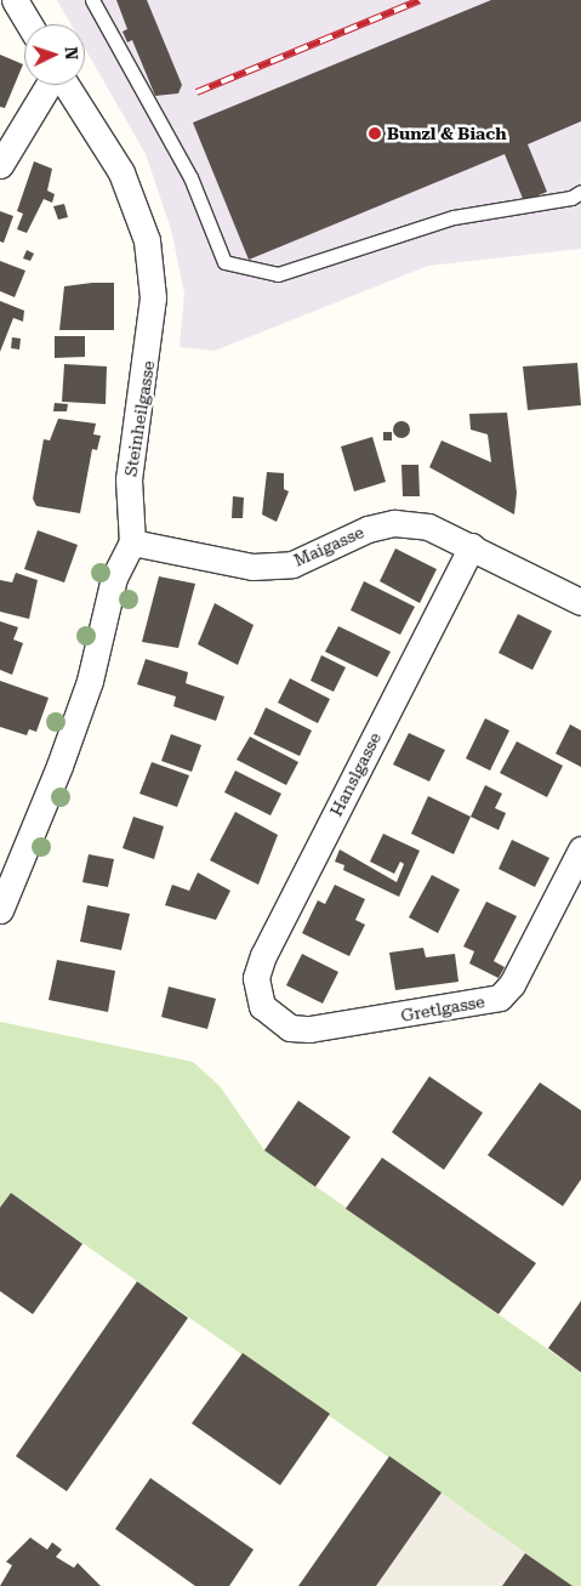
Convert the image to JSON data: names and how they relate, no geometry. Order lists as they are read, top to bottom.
{
  "streets": {
    "street": [
      "Steinheilgasse",
      "Maigasse",
      "Hanslgasse",
      "Gretlgasse"
    ]
  },
  "crossings": [
    ["Steinheilgasse", "Maigasse"],
    ["Maigasse", "Hanslgasse"],
    ["Hanslgasse", "Gretlgasse"]
  ],
  "places": ["Bunzl & Biach"],
  "north": "right"
}
